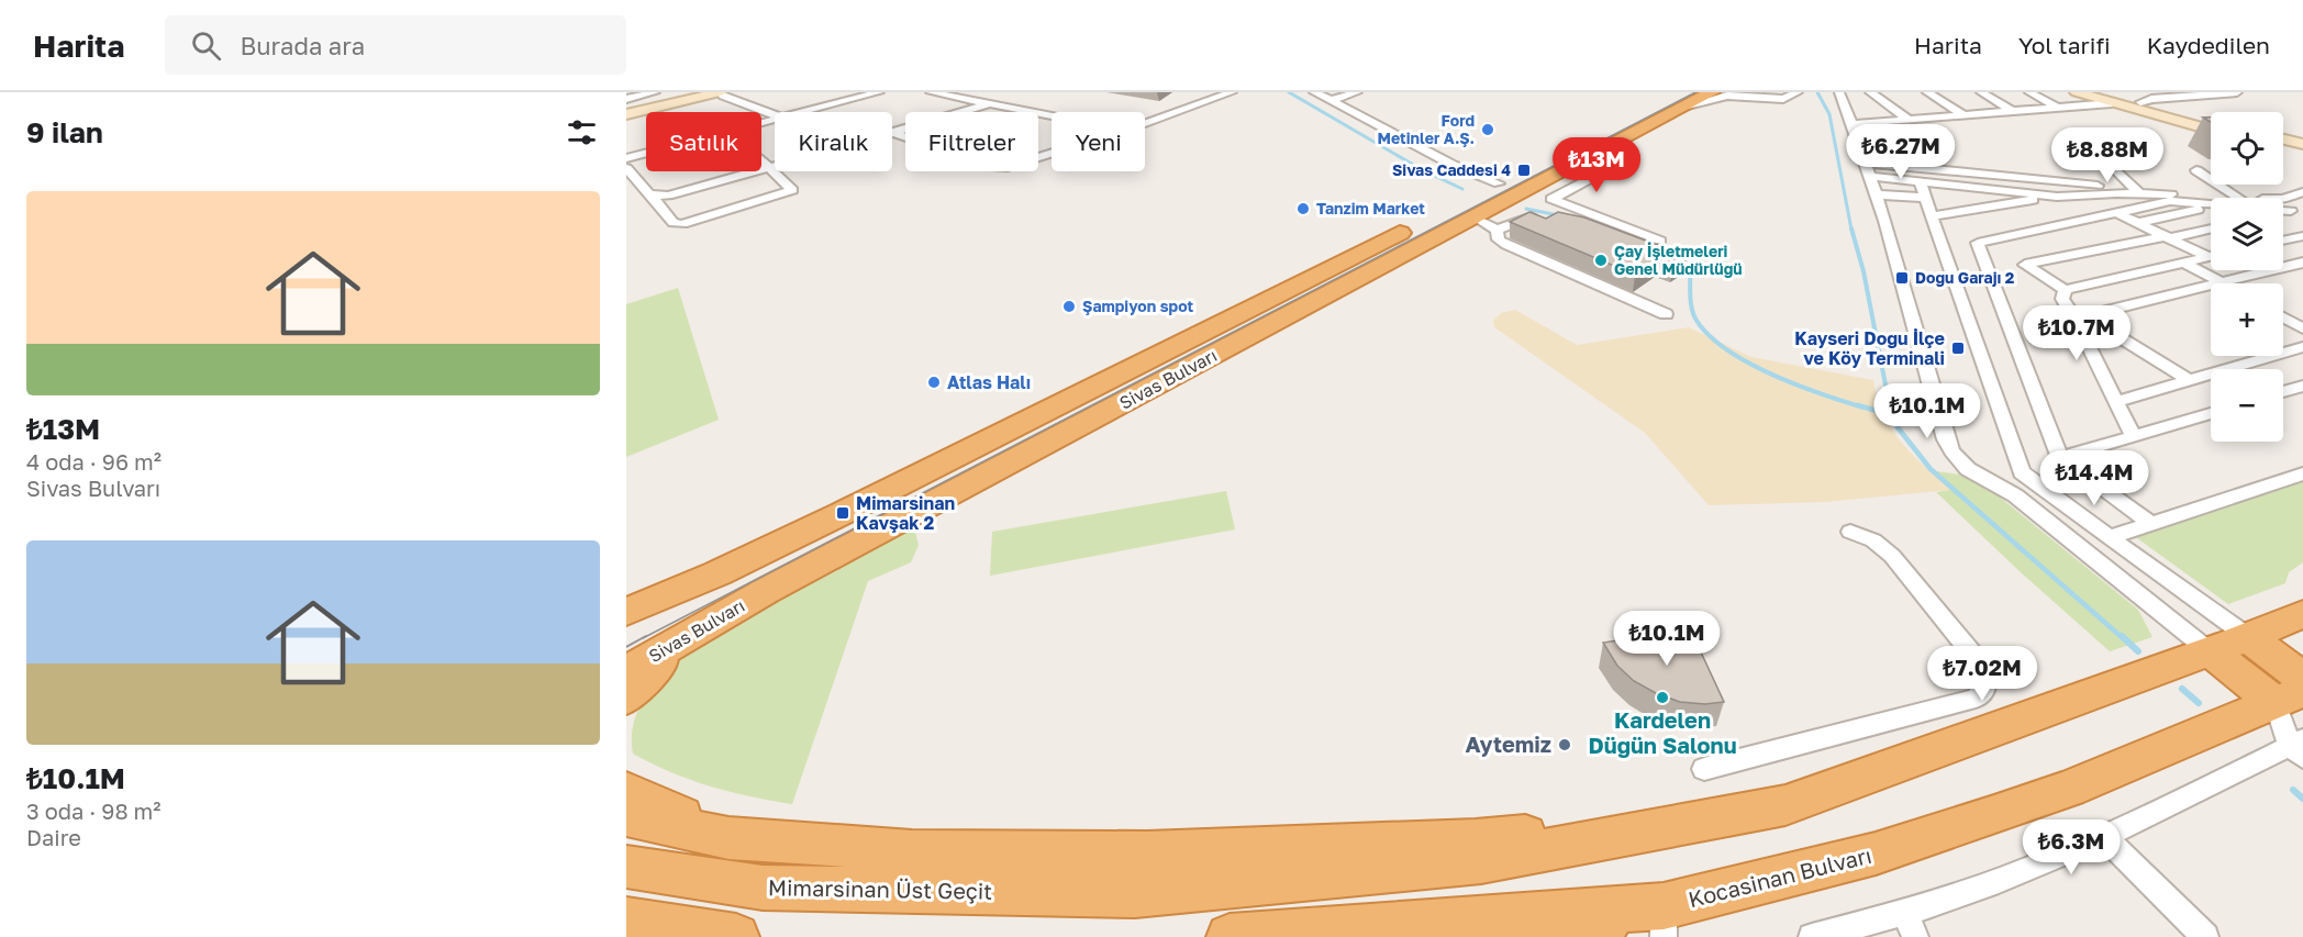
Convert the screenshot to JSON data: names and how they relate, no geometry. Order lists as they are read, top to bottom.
{
  "streets": {
    "highway": ["Sivas Bulvarı", "Kocasinan Bulvarı", "Mimarsinan Üst Geçit"]
  },
  "places": {
    "other": [
      "Ford Metinler A.Ş.",
      "Tanzim Market",
      "Çay İşletmeleri Genel Müdürlüğü",
      "Şampiyon spot",
      "Atlas Halı",
      "Kardelen Düğün Salonu",
      "Aytemiz"
    ],
    "transit": [
      "Sivas Caddesi 4",
      "Doğu Garajı 2",
      "Kayseri Doğu İlçe ve Köy Terminali",
      "Mimarsinan Kavşak 2"
    ]
  },
  "page": {
    "header": "Harita",
    "search": "Burada ara",
    "nav": ["Harita", "Yol tarifi", "Kaydedilen"],
    "heading": "9 ilan",
    "map_buttons": ["+", "−"],
    "chip": [
      "Satılık",
      "Kiralık",
      "Filtreler",
      "Yeni"
    ],
    "price": [
      "₺6.27M",
      "₺8.88M",
      "₺13M",
      "₺10.7M",
      "₺10.1M",
      "₺14.4M",
      "₺10.1M",
      "₺7.02M",
      "₺6.3M"
    ],
    "list": [
      {
        "name": "₺13M",
        "note": "4 oda · 96 m² · Sivas Bulvarı"
      },
      {
        "name": "₺10.1M",
        "note": "3 oda · 98 m² · Daire"
      }
    ]
  }
}
